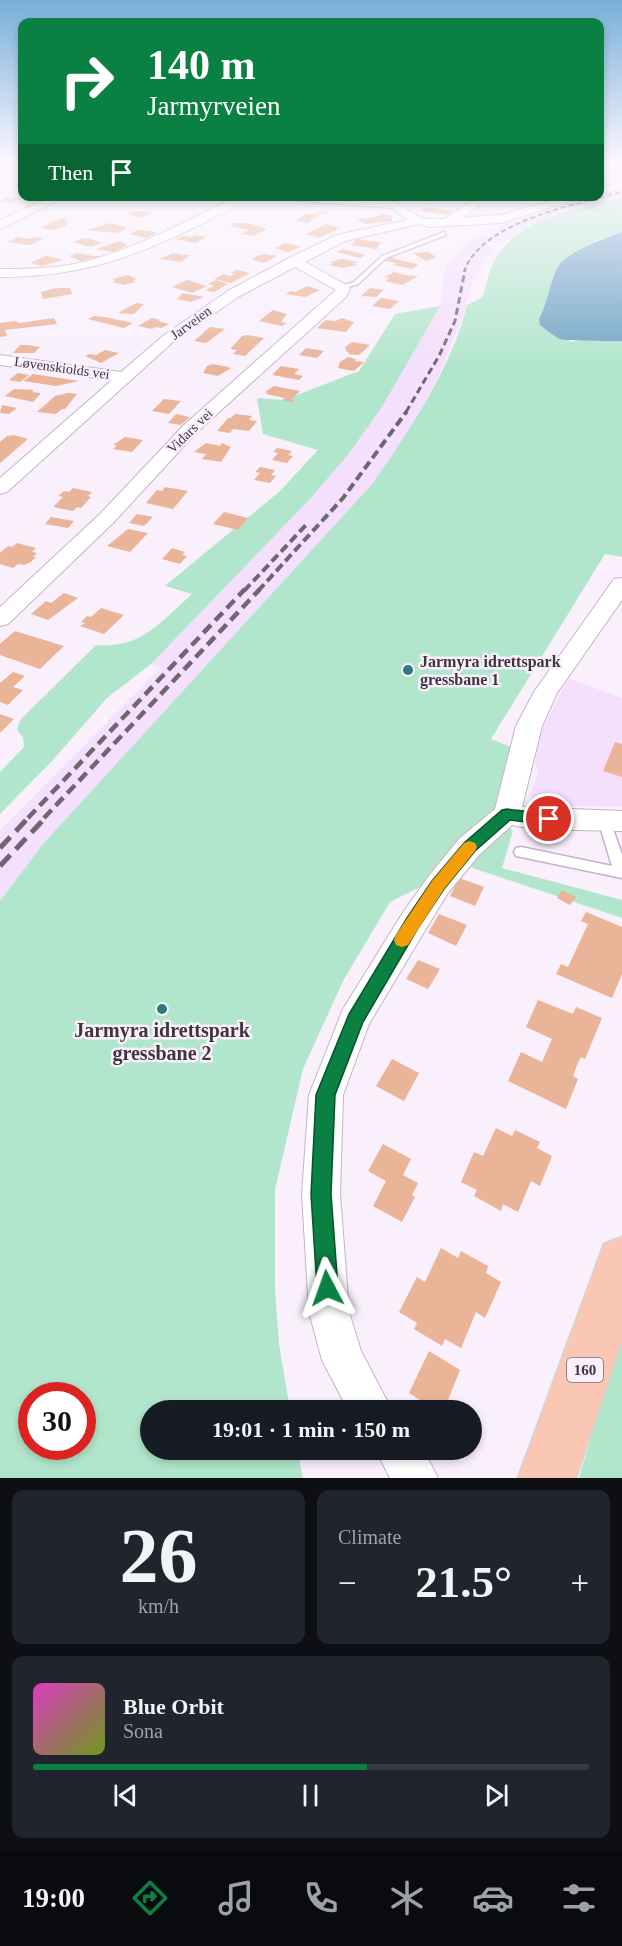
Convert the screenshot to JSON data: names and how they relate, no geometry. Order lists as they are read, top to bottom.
{
  "streets": {
    "main road": ["160"],
    "street": ["Jarveien", "Løvenskiolds vei", "Vidars vei"]
  },
  "crossings": [
    ["Jarveien", "Løvenskiolds vei"]
  ],
  "places": ["Jarmyra idrettspark gressbane 1", "Jarmyra idrettspark gressbane 2"],
  "page": {
    "turn": ["140 m", "Jarmyrveien"],
    "then": "Then",
    "limit": "30",
    "trip": "19:01 · 1 min · 150 m",
    "tile": [
      ["26", "km/h"],
      "Climate"
    ],
    "heat": ["−", "21.5°", "+"],
    "song": ["Blue Orbit", "Sona"],
    "tabs": "19:00"
  }
}
